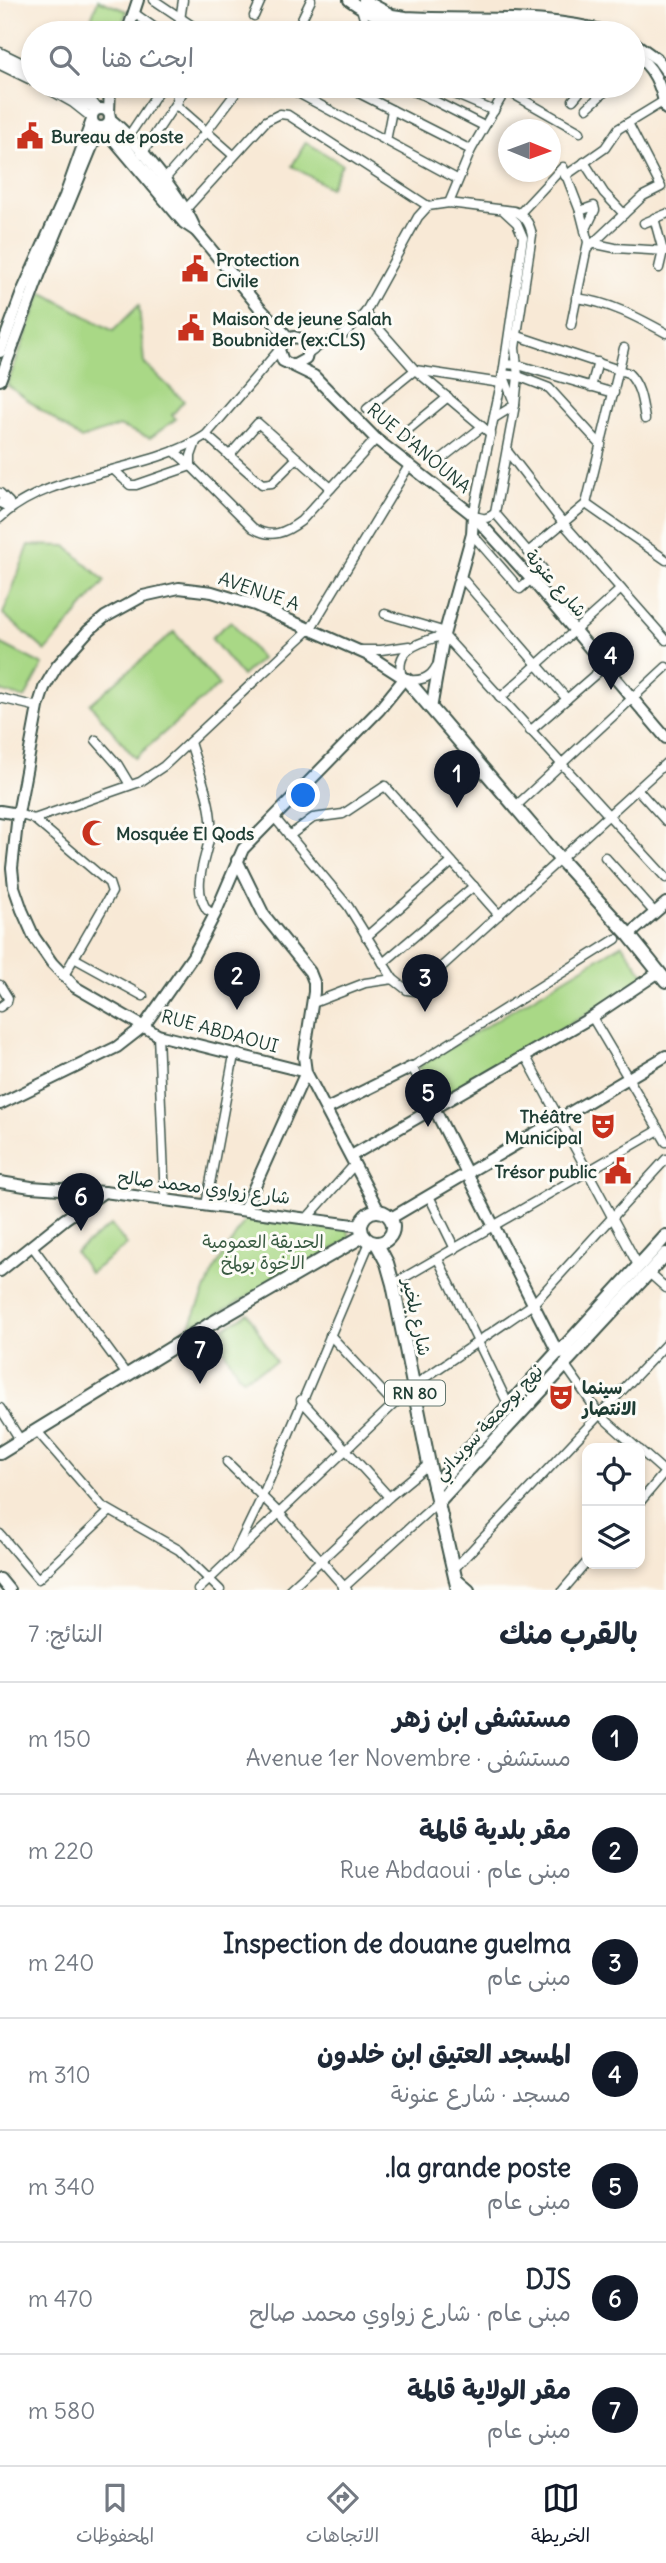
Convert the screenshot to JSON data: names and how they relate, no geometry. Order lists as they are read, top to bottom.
{
  "streets": {
    "main road": [
      "RUE D'ANOUNA",
      "شارع عنونة",
      "AVENUE A",
      "RUE ABDAOUI",
      "شارع زواوي محمد صالح",
      "شارع بلخير",
      "RN 80",
      "نهج بوجمعة سويداني"
    ]
  },
  "crossings": [
    ["RUE D'ANOUNA", "شارع عنونة"],
    ["AVENUE A", "RUE ABDAOUI"],
    ["شارع زواوي محمد صالح", "شارع بلخير"],
    ["شارع بلخير", "نهج بوجمعة سويداني"]
  ],
  "parks": ["الحديقة العمومية الاخوة بولمخ"],
  "places": {
    "public building": [
      "Bureau de poste",
      "Protection Civile",
      "Maison de jeune Salah Boubnider (ex:CLS)",
      "Trésor public"
    ],
    "mosque": ["Mosquée El Qods"],
    "theatre": ["Théâtre Municipal", "سينما الانتصار"]
  },
  "north": "right",
  "page": {
    "search": "ابحث هنا",
    "pins": [
      "4",
      "1",
      "2",
      "3",
      "5",
      "6",
      "7"
    ],
    "heading": ["بالقرب منك", "النتائج: 7"],
    "list": [
      {
        "mark": "1",
        "name": "مستشفى ابن زهر",
        "note": "مستشفى · Avenue 1er Novembre",
        "value": "150 m"
      },
      {
        "mark": "2",
        "name": "مقر بلدية قالمة",
        "note": "مبنى عام · Rue Abdaoui",
        "value": "220 m"
      },
      {
        "mark": "3",
        "name": "Inspection de douane guelma",
        "note": "مبنى عام",
        "value": "240 m"
      },
      {
        "mark": "4",
        "name": "المسجد العتيق ابن خلدون",
        "note": "مسجد · شارع عنونة",
        "value": "310 m"
      },
      {
        "mark": "5",
        "name": "la grande poste.",
        "note": "مبنى عام",
        "value": "340 m"
      },
      {
        "mark": "6",
        "name": "DJS",
        "note": "مبنى عام · شارع زواوي محمد صالح",
        "value": "470 m"
      },
      {
        "mark": "7",
        "name": "مقر الولاية قالمة",
        "note": "مبنى عام",
        "value": "580 m"
      }
    ],
    "nav": ["الخريطة", "الاتجاهات", "المحفوظات"]
  }
}
